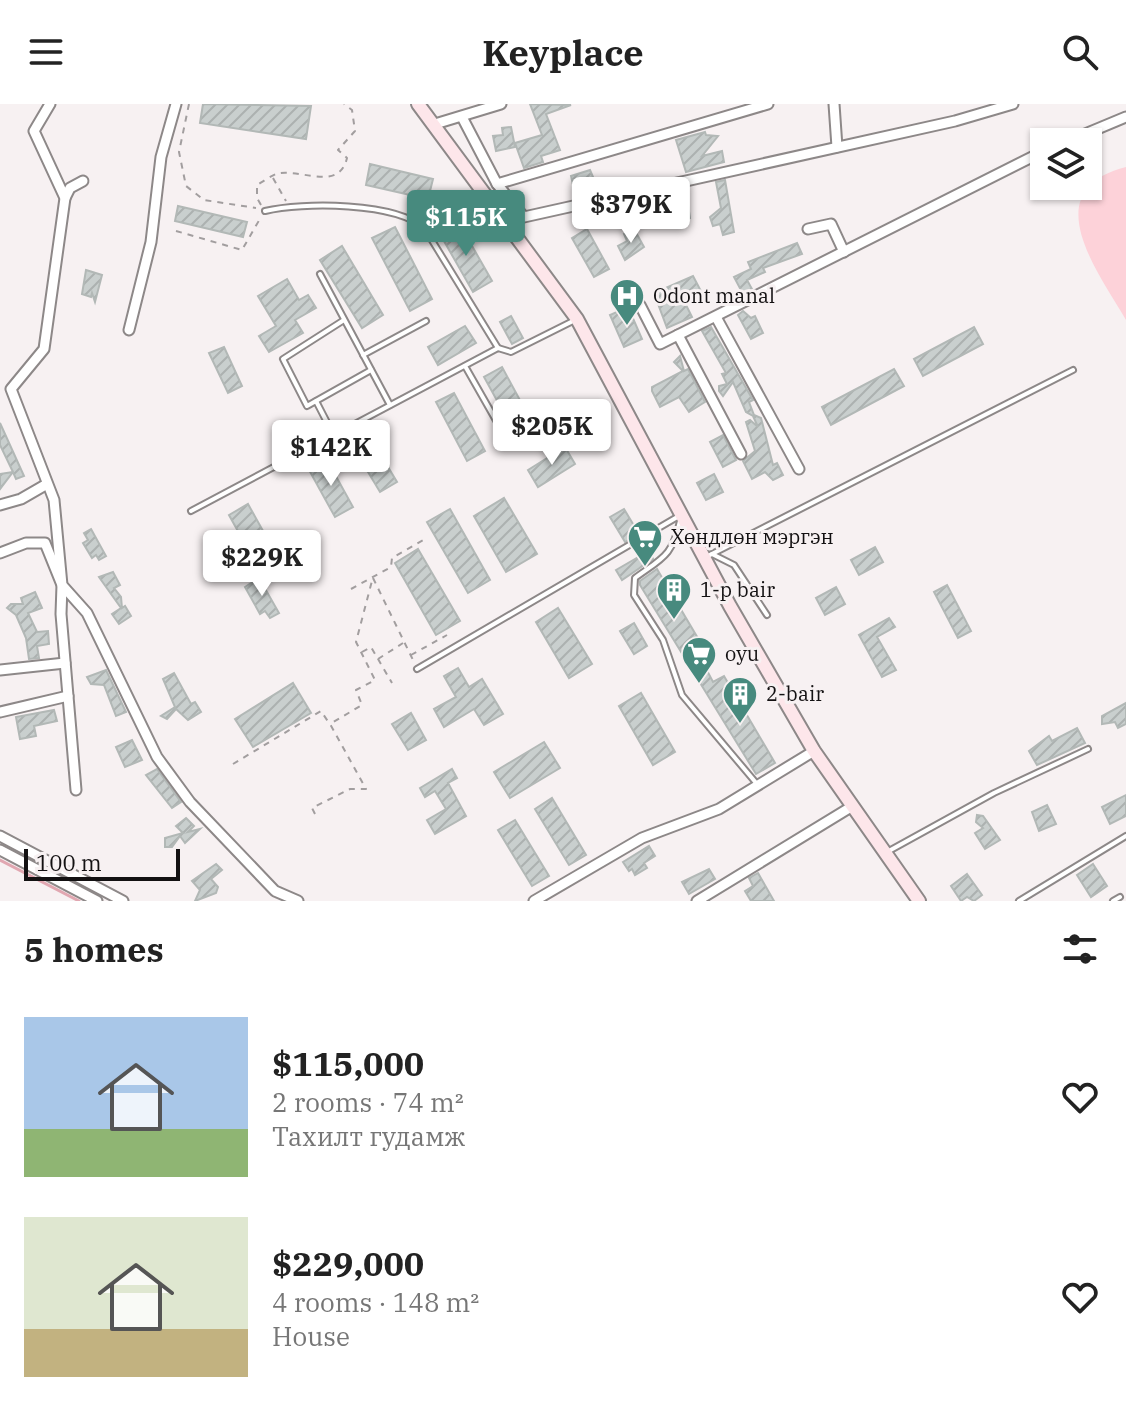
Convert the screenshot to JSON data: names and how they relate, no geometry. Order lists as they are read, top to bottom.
{
  "places": {
    "hospital": ["Odont manal"],
    "supermarket": ["Хөндлөн мэргэн", "oyu"],
    "building": ["1-p bair", "2-bair"]
  },
  "scale_bar": "100 m",
  "page": {
    "header": "Keyplace",
    "price": [
      "$379K",
      "$115K",
      "$205K",
      "$142K",
      "$229K"
    ],
    "scale": "100 m",
    "heading": "5 homes",
    "list": [
      {
        "name": "$115,000",
        "note": "2 rooms · 74 m² · Тахилт гудамж"
      },
      {
        "name": "$229,000",
        "note": "4 rooms · 148 m² · House"
      }
    ]
  }
}
